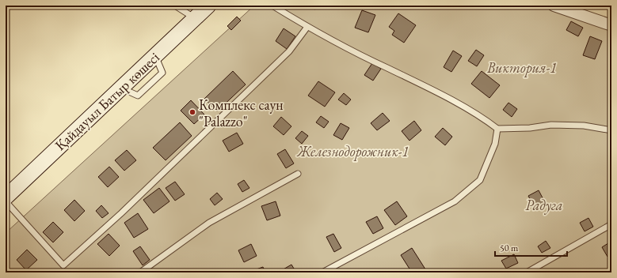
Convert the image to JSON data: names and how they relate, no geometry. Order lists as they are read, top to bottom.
{
  "streets": {
    "street": ["Қайдауыл Батыр көшесі"]
  },
  "parks": ["Виктория-1", "Железнодорожник-1", "Радуга"],
  "places": ["Комплекс саун \"Palazzo\""],
  "scale_bar": "50 m"
}
